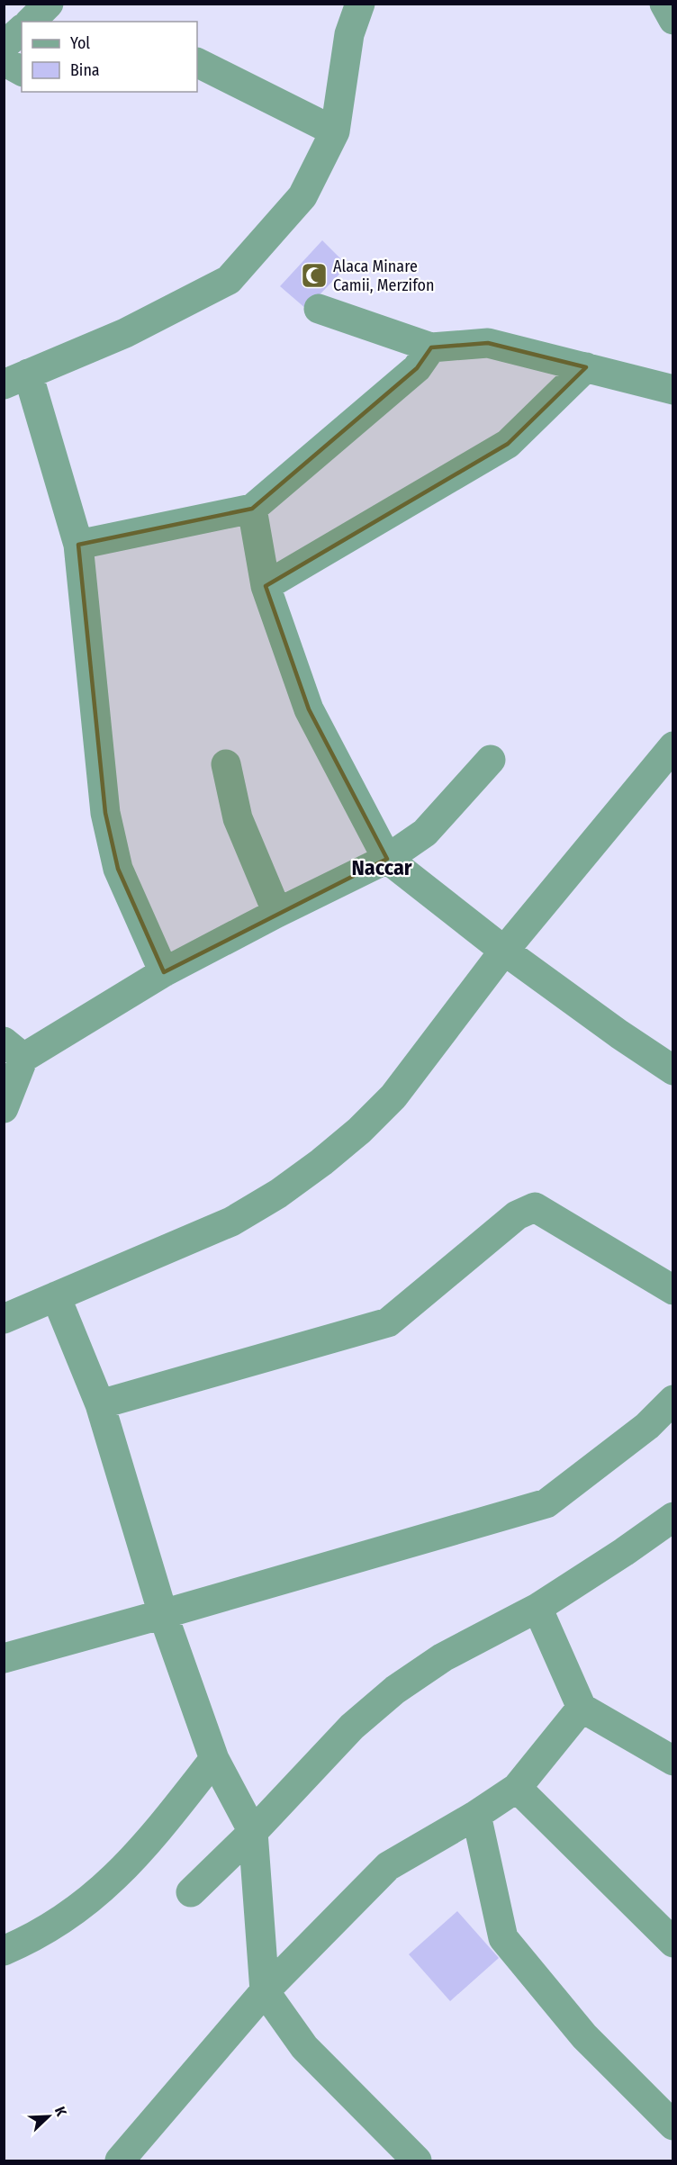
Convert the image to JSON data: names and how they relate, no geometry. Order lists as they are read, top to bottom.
{
  "districts": ["Naccar"],
  "places": {
    "mosque": ["Alaca Minare Camii, Merzifon"]
  },
  "legend": ["Yol", "Bina"],
  "north": "top right"
}
